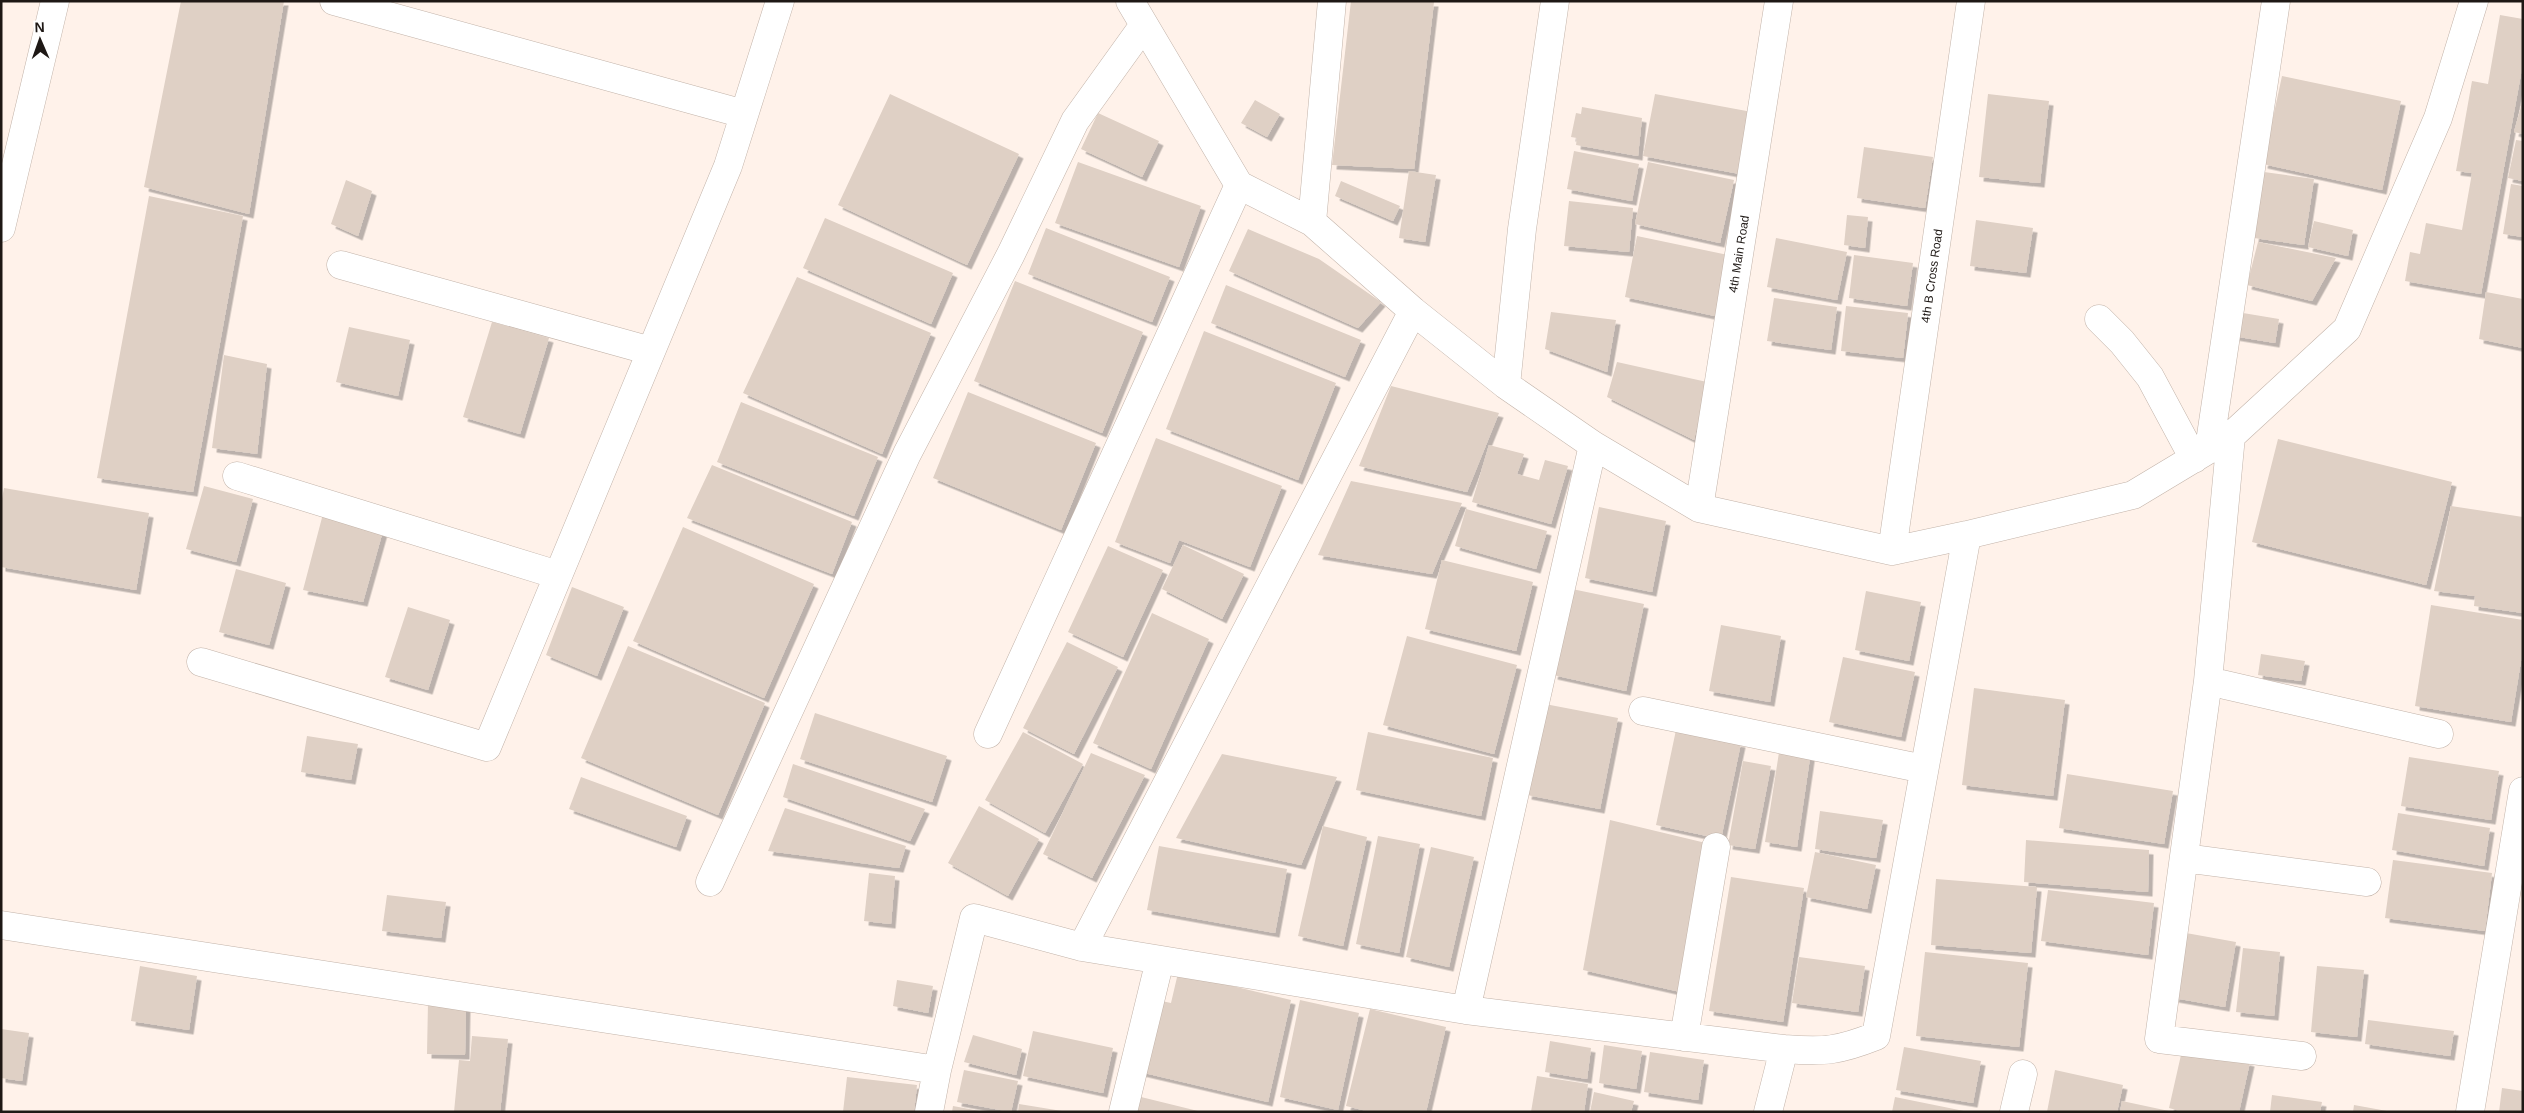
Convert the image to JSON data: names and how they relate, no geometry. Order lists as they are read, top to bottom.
{
  "streets": {
    "street": ["4th Main Road", "4th B Cross Road"]
  },
  "north": "top"
}
